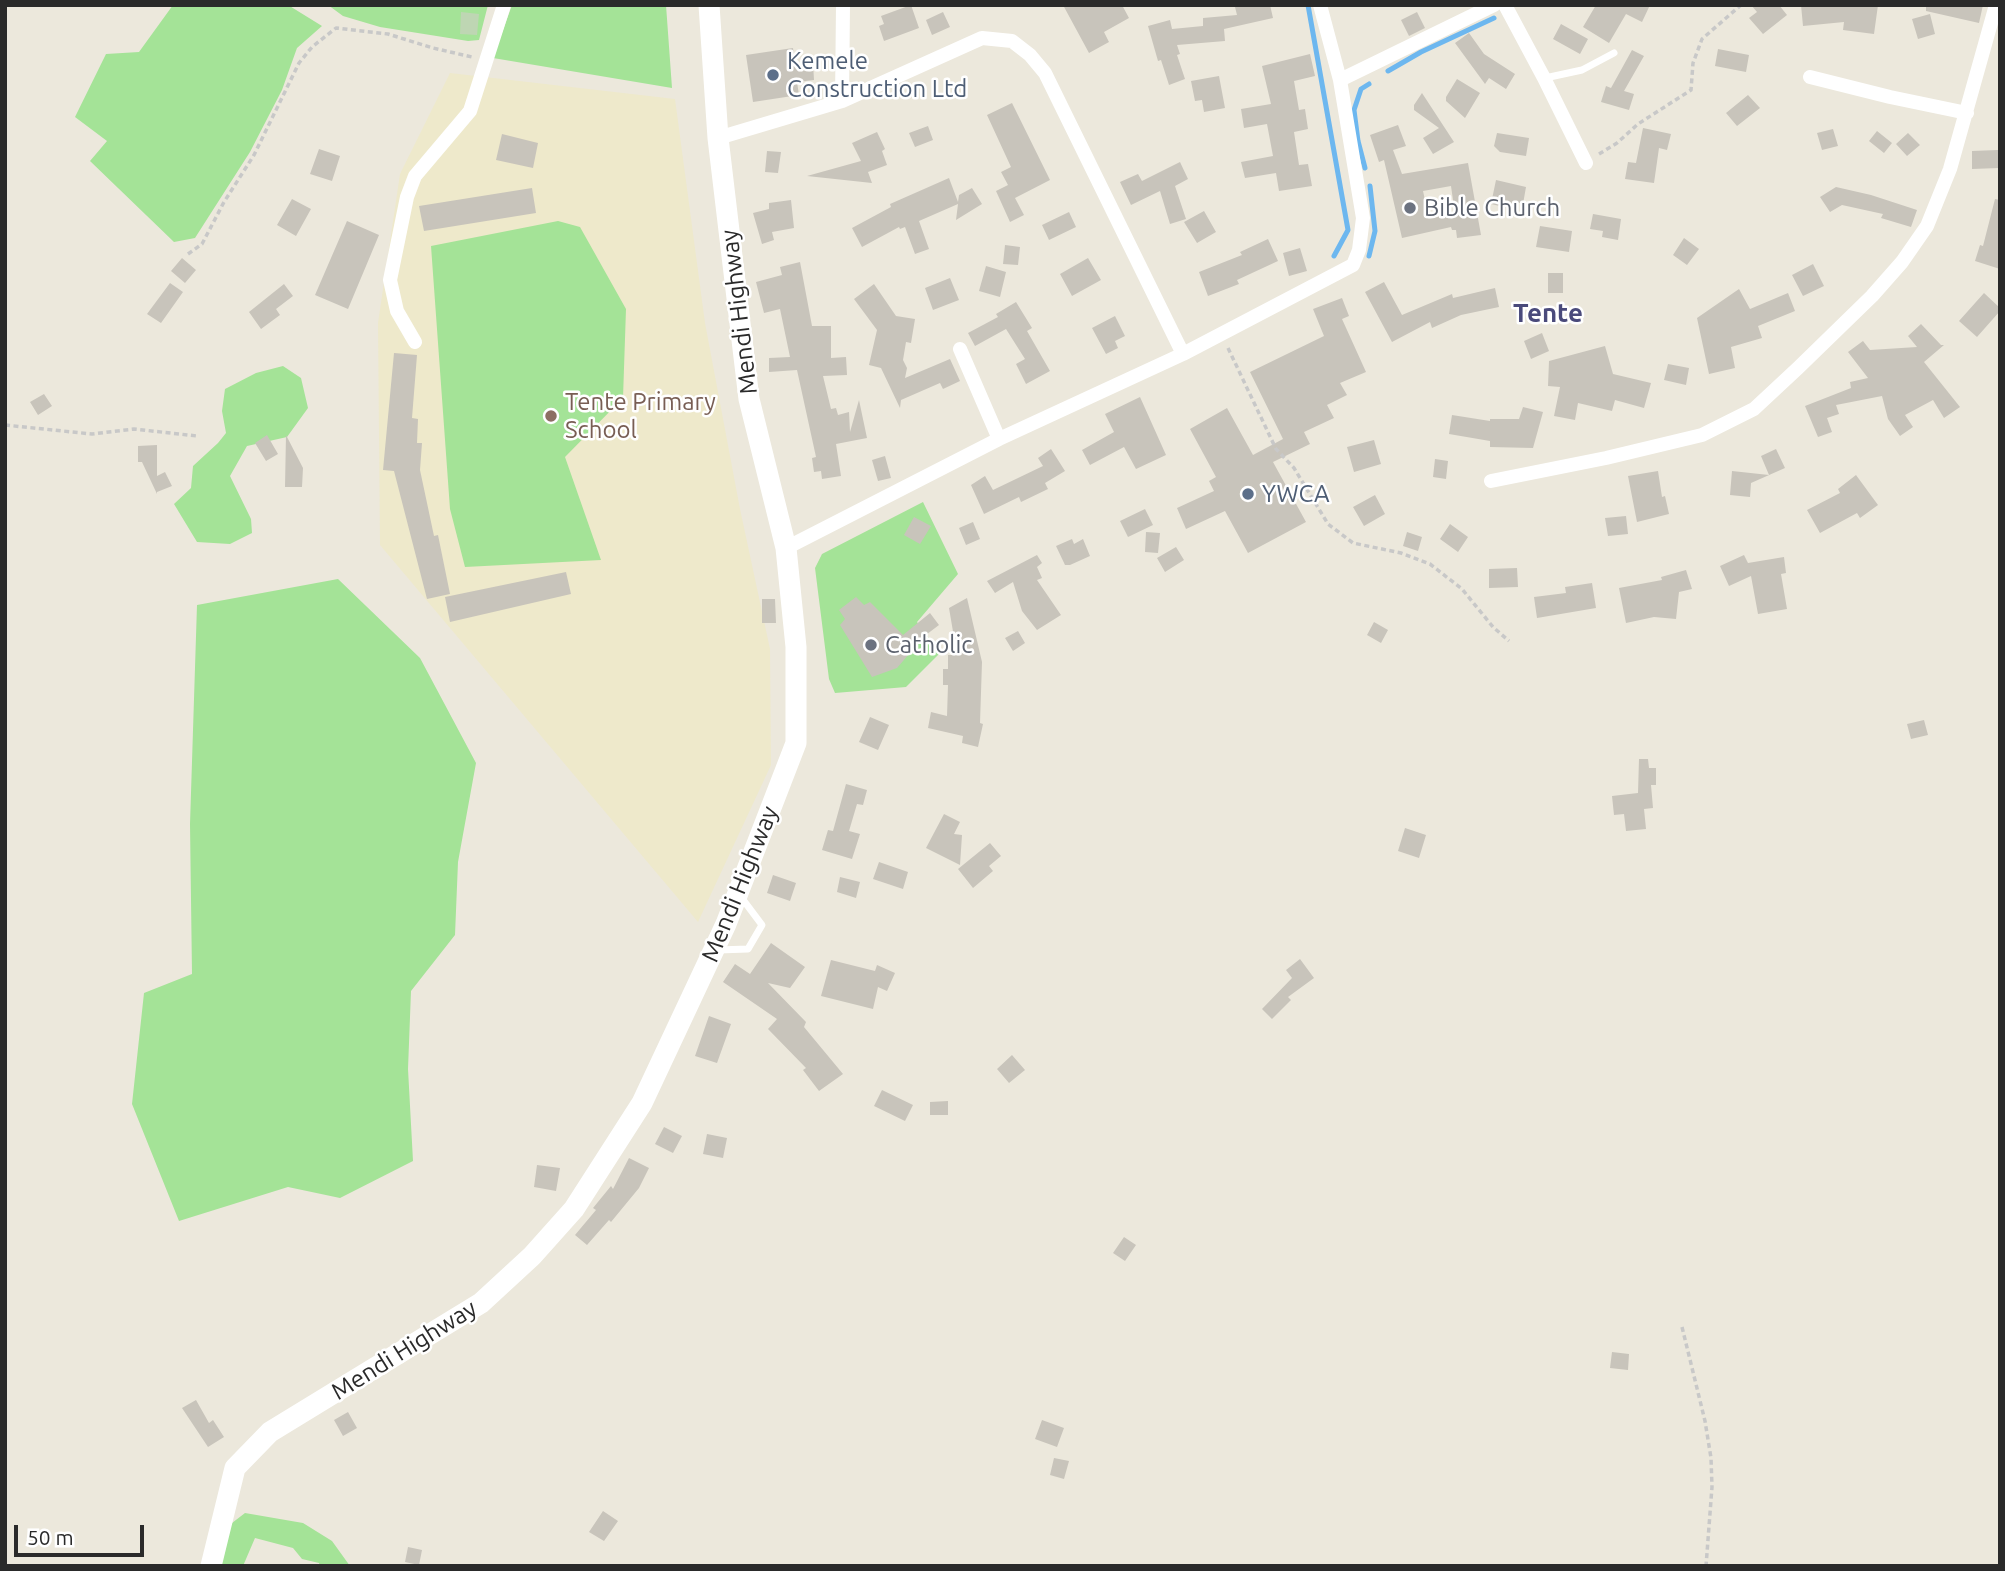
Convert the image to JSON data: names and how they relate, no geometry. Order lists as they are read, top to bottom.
{
  "streets": {
    "main road": ["Mendi Highway"]
  },
  "districts": ["Tente"],
  "places": [
    "Kemele Construction Ltd",
    "Bible Church",
    "Tente Primary School",
    "YWCA",
    "Catholic"
  ],
  "scale_bar": "50 m"
}
